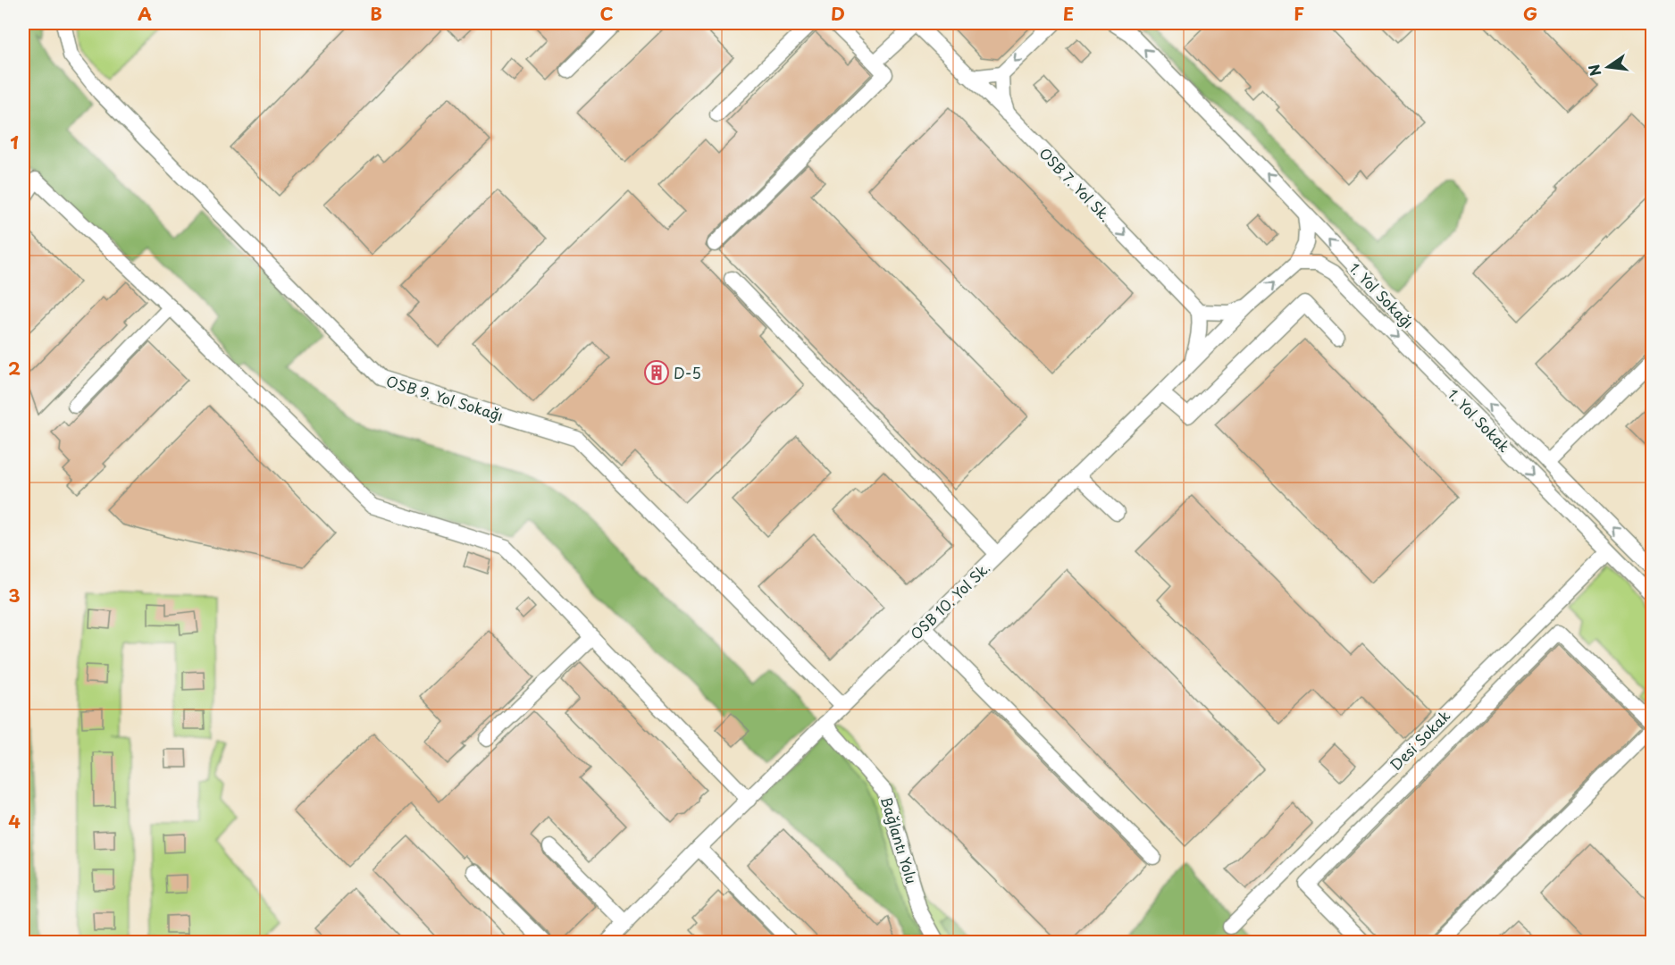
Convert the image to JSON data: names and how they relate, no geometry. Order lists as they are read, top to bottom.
{
  "streets": {
    "street": [
      "OSB 7. Yol Sk.",
      "1. Yol Sokağı",
      "OSB 9. Yol Sokağı",
      "1. Yol Sokak",
      "OSB 10. Yol Sk.",
      "Desi Sokak",
      "Bağlantı Yolu"
    ]
  },
  "crossings": [
    ["OSB 9. Yol Sokağı", "OSB 10. Yol Sk."],
    ["1. Yol Sokak", "OSB 10. Yol Sk."],
    ["1. Yol Sokak", "Desi Sokak"],
    ["OSB 10. Yol Sk.", "Bağlantı Yolu"]
  ],
  "one_way": ["OSB 7. Yol Sk.", "1. Yol Sokağı", "1. Yol Sokak"],
  "places": {
    "building": ["D-5"]
  },
  "north": "left",
  "grid": {
    "columns": [
      "A",
      "B",
      "C",
      "D",
      "E",
      "F",
      "G"
    ],
    "rows": [
      "1",
      "2",
      "3",
      "4"
    ]
  }
}
